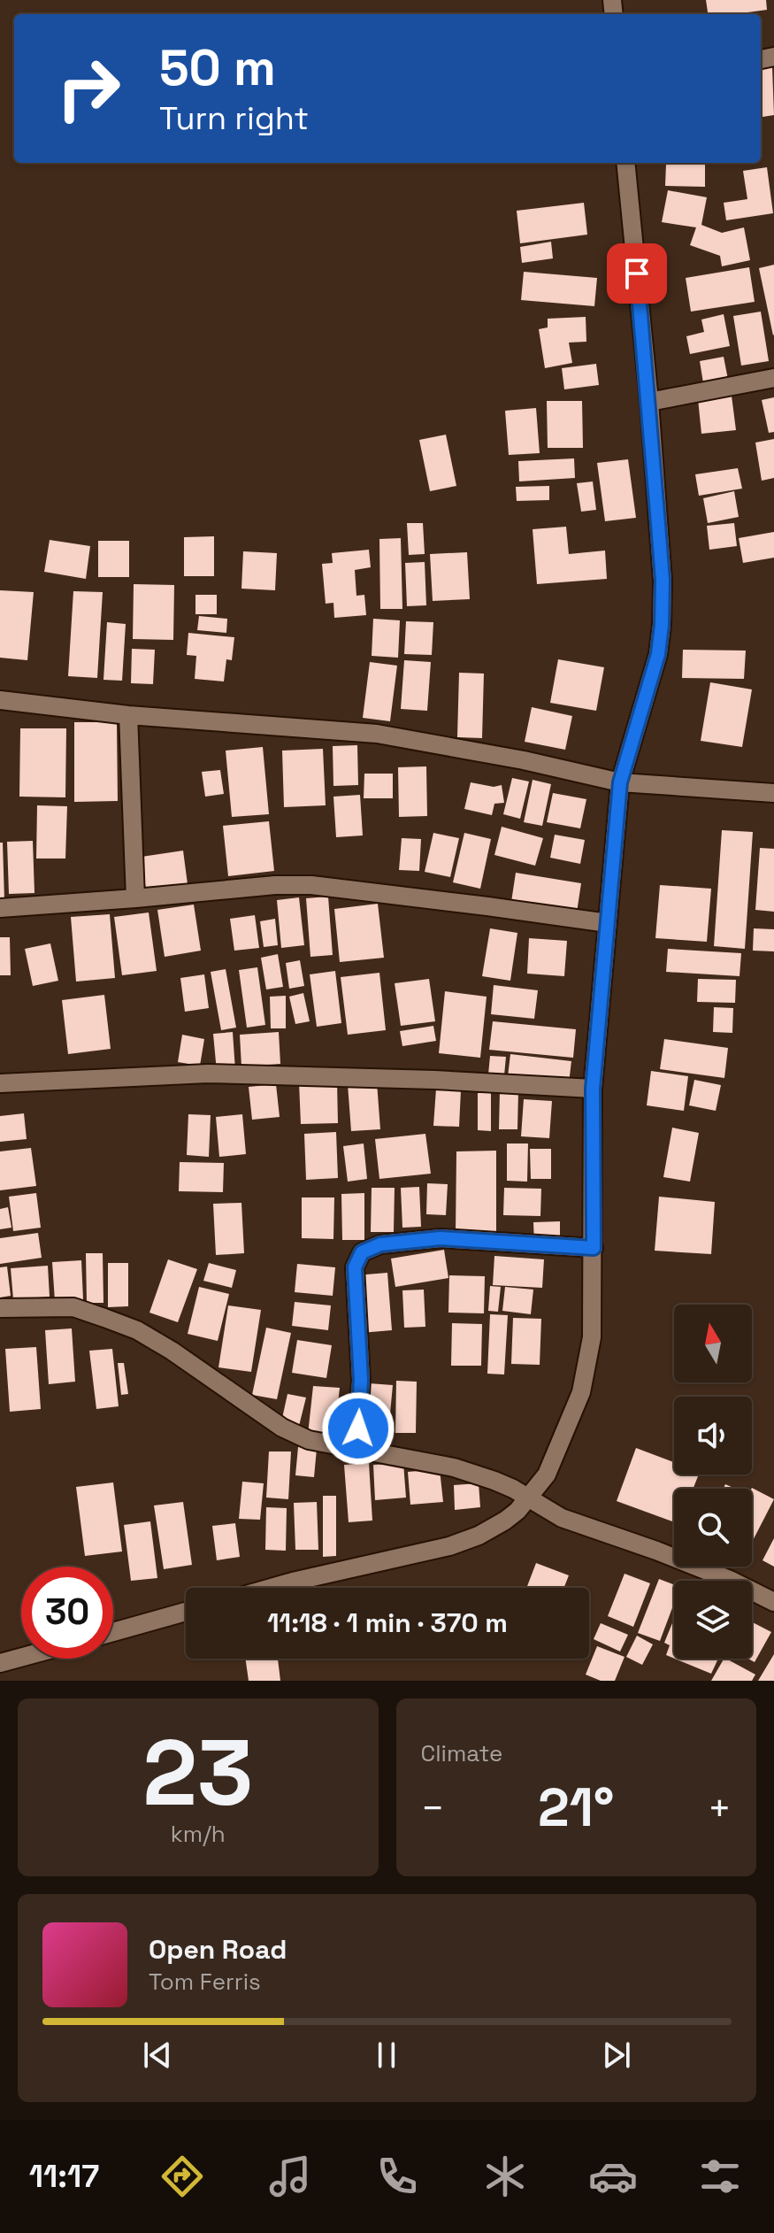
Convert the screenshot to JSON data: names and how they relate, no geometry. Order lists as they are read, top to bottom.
{
  "north": "top",
  "page": {
    "turn": ["50 m", "Turn right"],
    "limit": "30",
    "trip": "11:18 · 1 min · 370 m",
    "tile": [
      ["23", "km/h"],
      "Climate"
    ],
    "heat": ["−", "21°", "+"],
    "song": ["Open Road", "Tom Ferris"],
    "tabs": "11:17"
  }
}
